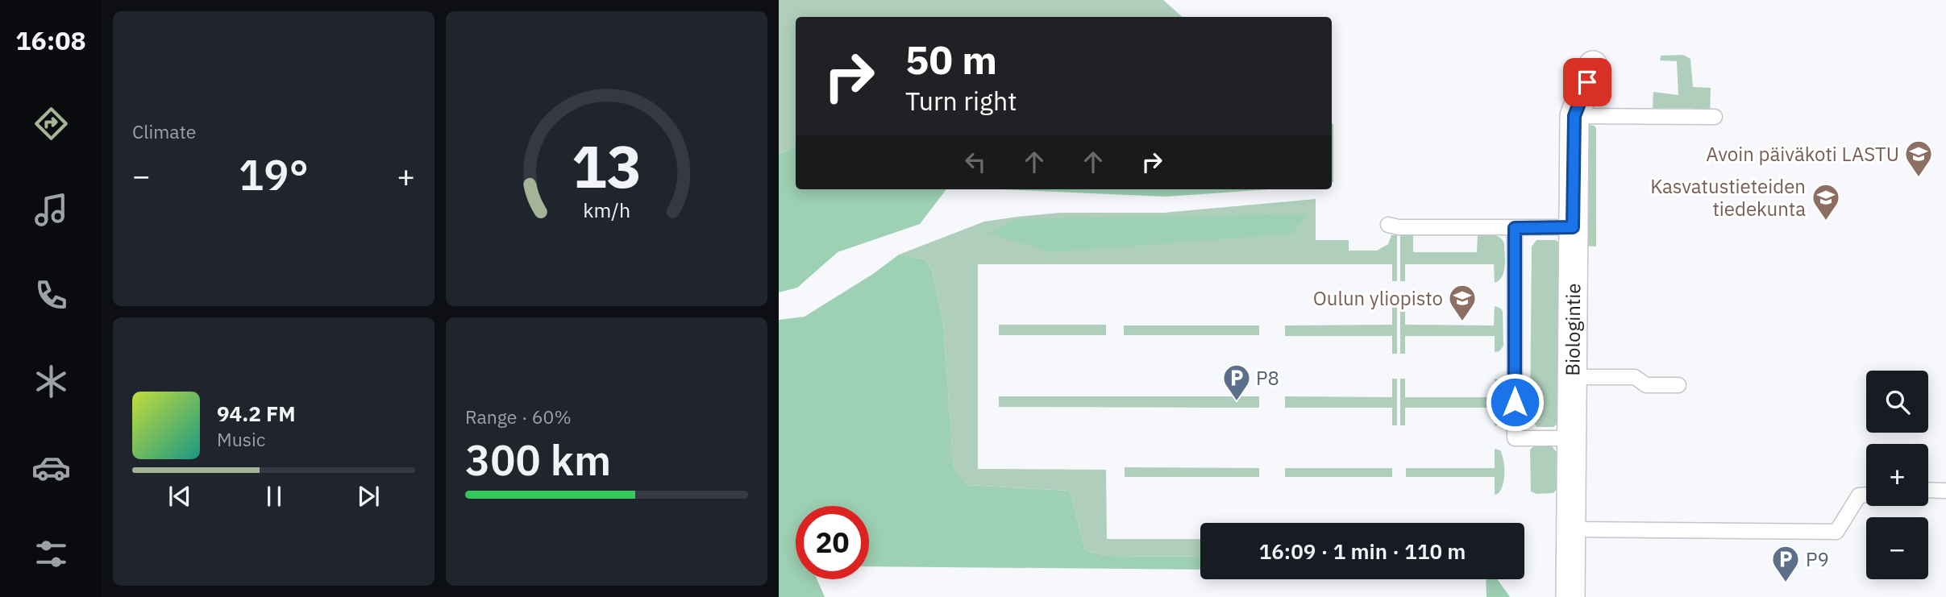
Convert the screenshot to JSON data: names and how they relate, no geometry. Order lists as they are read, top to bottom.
{
  "streets": {
    "street": ["Biologintie"]
  },
  "places": {
    "school or university": ["Avoin päiväkoti LASTU", "Kasvatustieteiden tiedekunta", "Oulun yliopisto"],
    "parking": ["P8", "P9"]
  },
  "page": {
    "tabs": "16:08",
    "tile": [
      "Climate",
      ["Range · 60%", "300 km"]
    ],
    "turn": ["50 m", "Turn right"],
    "heat": ["−", "19°", "+"],
    "map_buttons": ["+", "−"],
    "song": ["94.2 FM", "Music"],
    "limit": "20",
    "trip": "16:09 · 1 min · 110 m",
    "gauge": ["13", "km/h"]
  }
}
